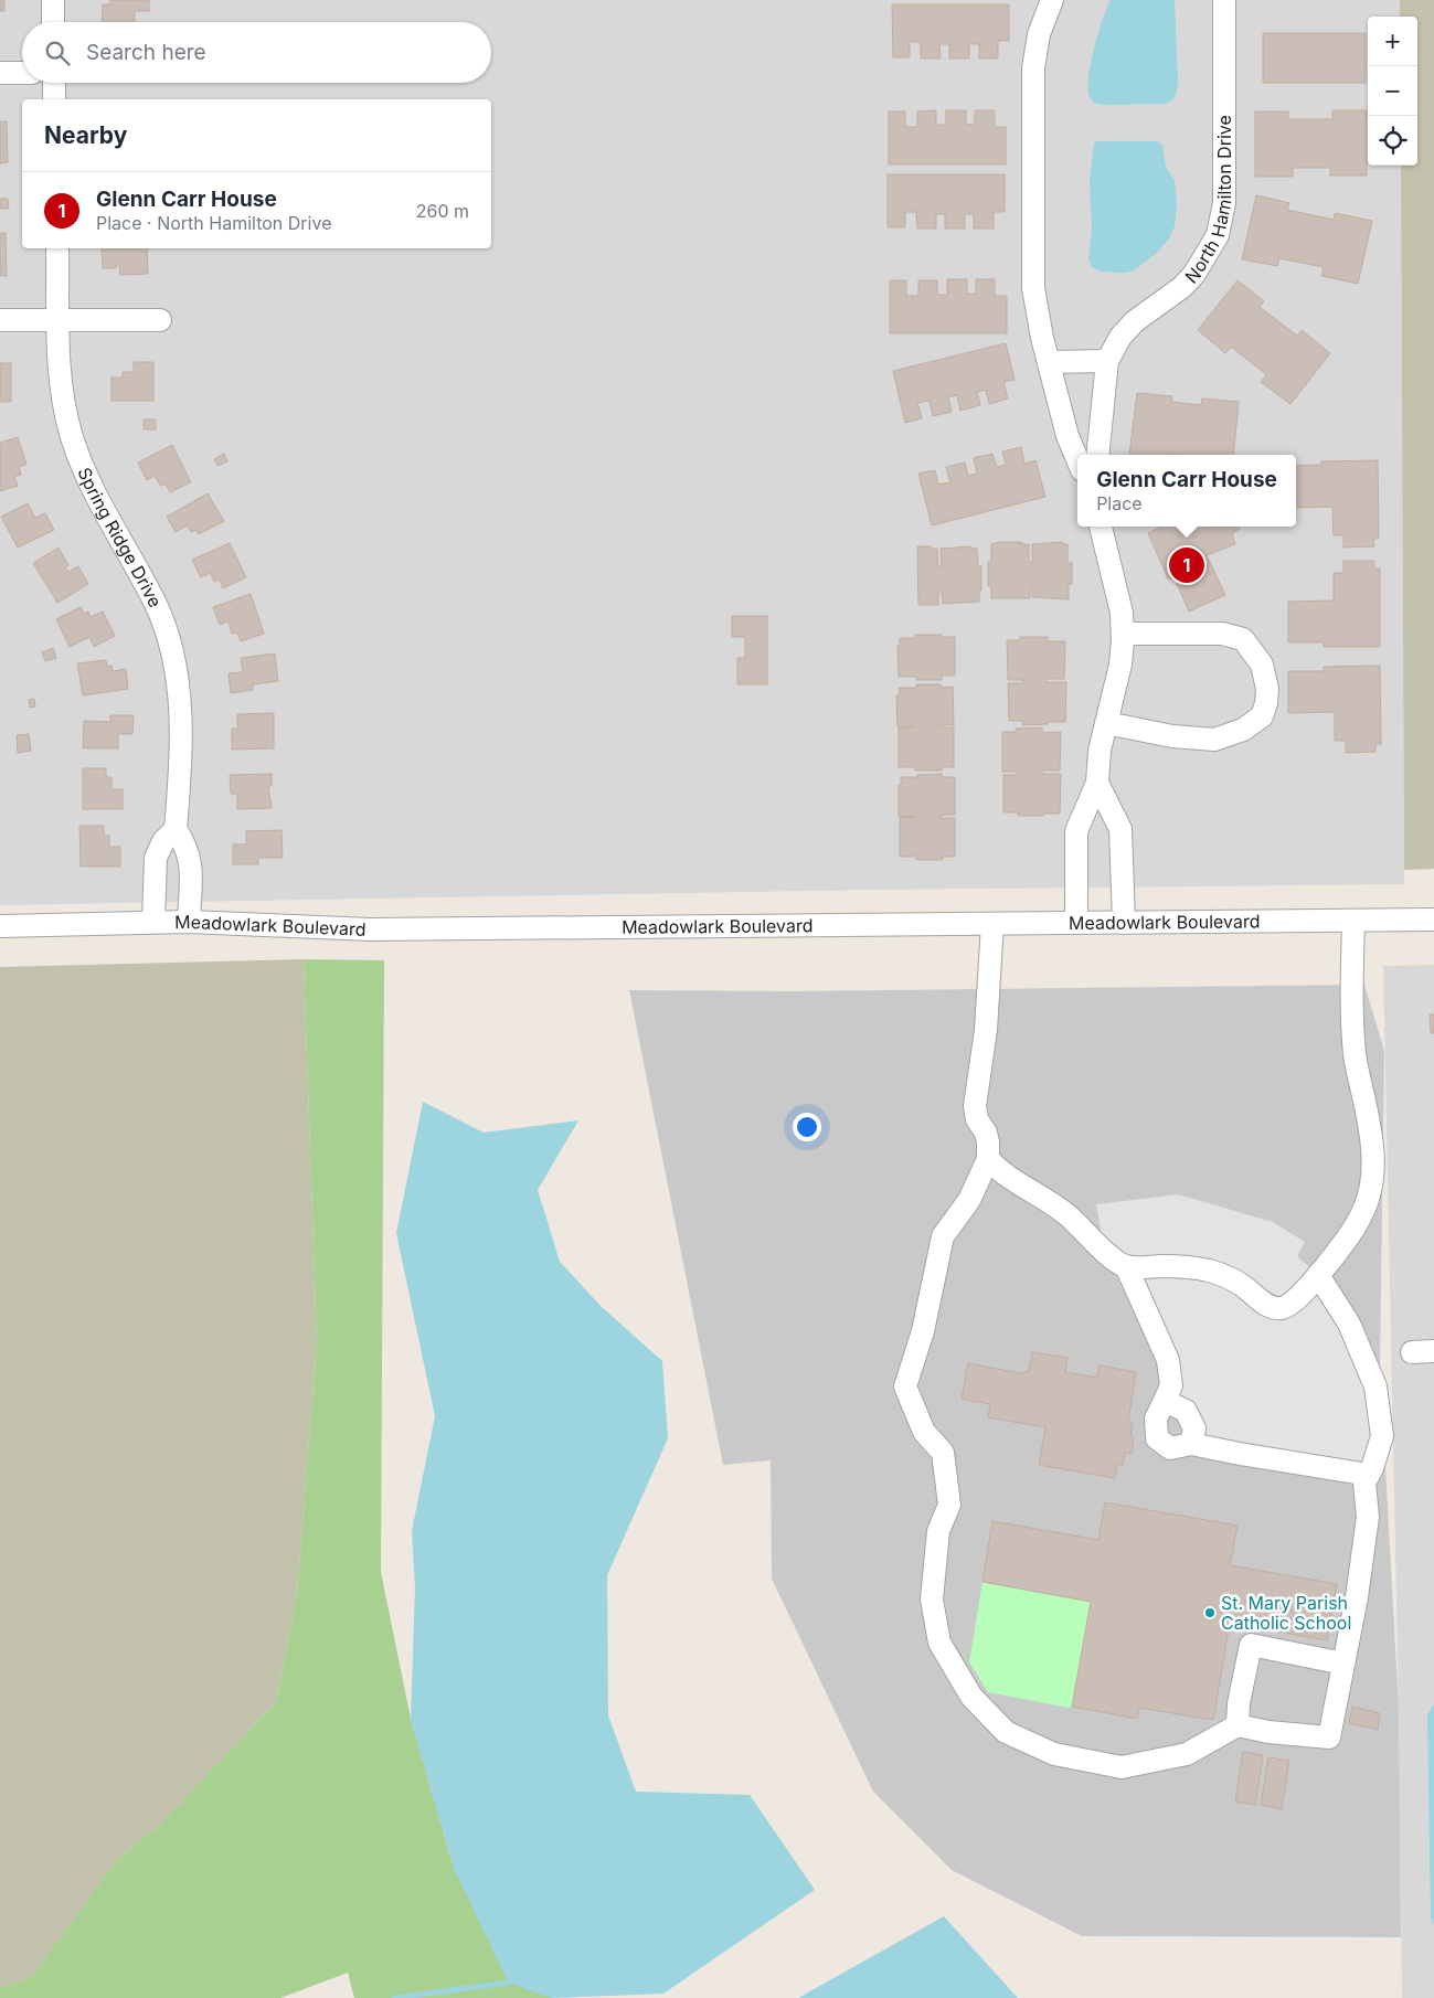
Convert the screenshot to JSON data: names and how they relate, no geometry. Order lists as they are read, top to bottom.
{
  "streets": {
    "street": ["North Hamilton Drive", "Spring Ridge Drive", "Meadowlark Boulevard"]
  },
  "places": ["St. Mary Parish Catholic School"],
  "page": {
    "map_buttons": ["+", "−"],
    "search": "Search here",
    "heading": "Nearby",
    "list": [
      {
        "mark": "1",
        "name": "Glenn Carr House",
        "note": "Place · North Hamilton Drive",
        "value": "260 m"
      }
    ],
    "popup": ["Glenn Carr House", "Place"],
    "pins": "1"
  }
}
